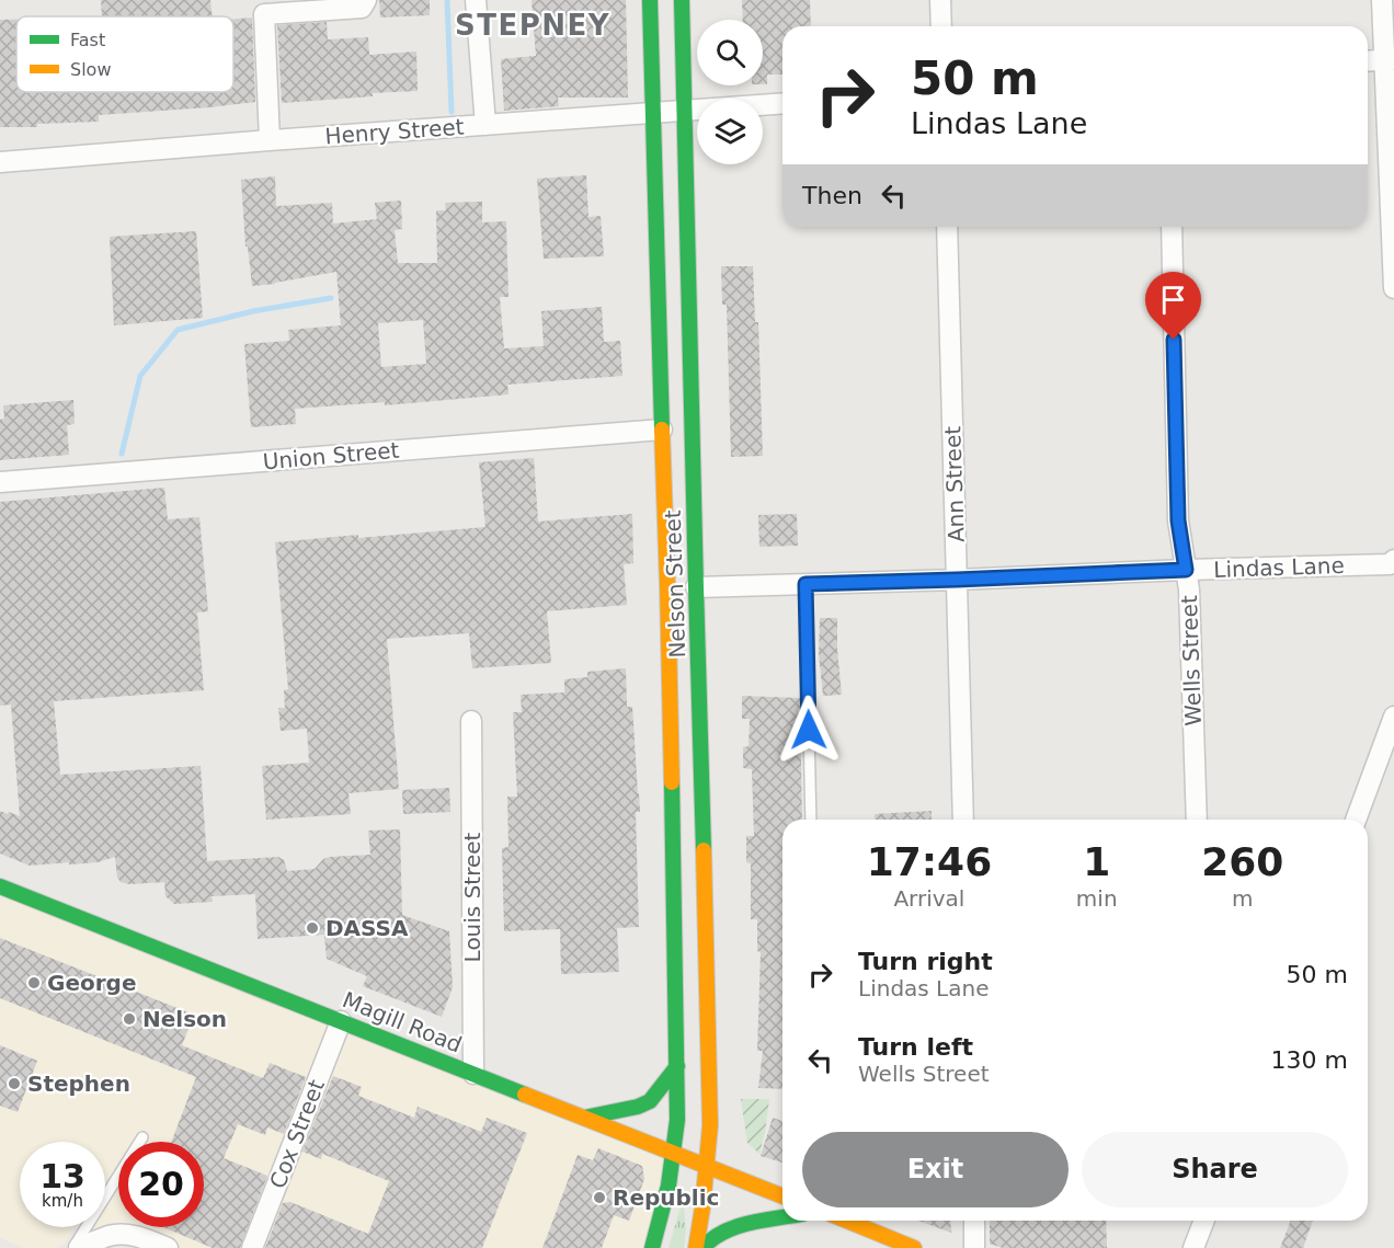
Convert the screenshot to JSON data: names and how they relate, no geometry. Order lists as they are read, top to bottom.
{
  "streets": {
    "main road": ["Nelson Street", "Magill Road"],
    "street": [
      "Henry Street",
      "Union Street",
      "Ann Street",
      "Lindas Lane",
      "Wells Street",
      "Louis Street",
      "Cox Street"
    ]
  },
  "crossings": [
    ["Henry Street", "Nelson Street"],
    ["Union Street", "Nelson Street"],
    ["Ann Street", "Lindas Lane"],
    ["Lindas Lane", "Nelson Street"],
    ["Lindas Lane", "Wells Street"],
    ["Nelson Street", "Magill Road"],
    ["Louis Street", "Magill Road"],
    ["Magill Road", "Cox Street"]
  ],
  "districts": ["STEPNEY"],
  "places": [
    "DASSA",
    "George",
    "Nelson",
    "Stephen",
    "Republic"
  ],
  "legend": ["Fast", "Slow"],
  "page": {
    "turn": ["50 m", "Lindas Lane"],
    "then": "Then",
    "eta": [
      "17:46",
      "Arrival",
      "1",
      "min",
      "260",
      "m"
    ],
    "list": [
      {
        "name": "Turn right",
        "note": "Lindas Lane",
        "value": "50 m"
      },
      {
        "name": "Turn left",
        "note": "Wells Street",
        "value": "130 m"
      }
    ],
    "buttons": ["Exit", "Share"],
    "speed": "13 km/h",
    "limit": "20"
  }
}
